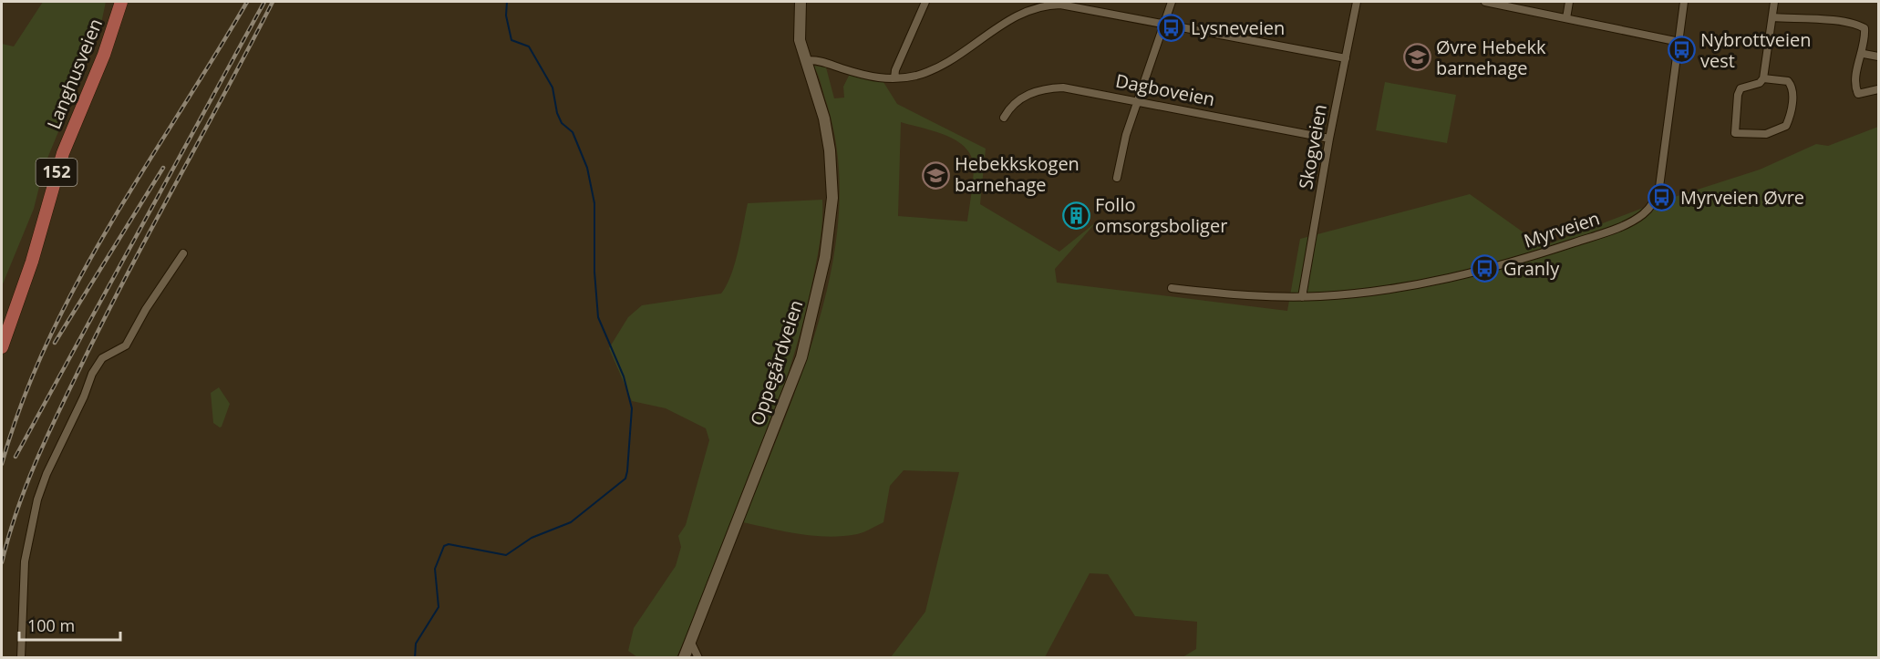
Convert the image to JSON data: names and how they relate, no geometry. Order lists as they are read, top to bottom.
{
  "streets": {
    "main road": ["Langhusveien", "152", "Oppegårdveien"],
    "street": ["Dagboveien", "Skogveien", "Myrveien"]
  },
  "crossings": [
    ["Dagboveien", "Skogveien"],
    ["Skogveien", "Myrveien"]
  ],
  "places": {
    "bus stop": [
      "Lysneveien",
      "Nybrottveien vest",
      "Myrveien Øvre",
      "Granly"
    ],
    "school or university": ["Øvre Hebekk barnehage", "Hebekkskogen barnehage"],
    "building": ["Follo omsorgsboliger"]
  },
  "scale_bar": "100 m"
}
